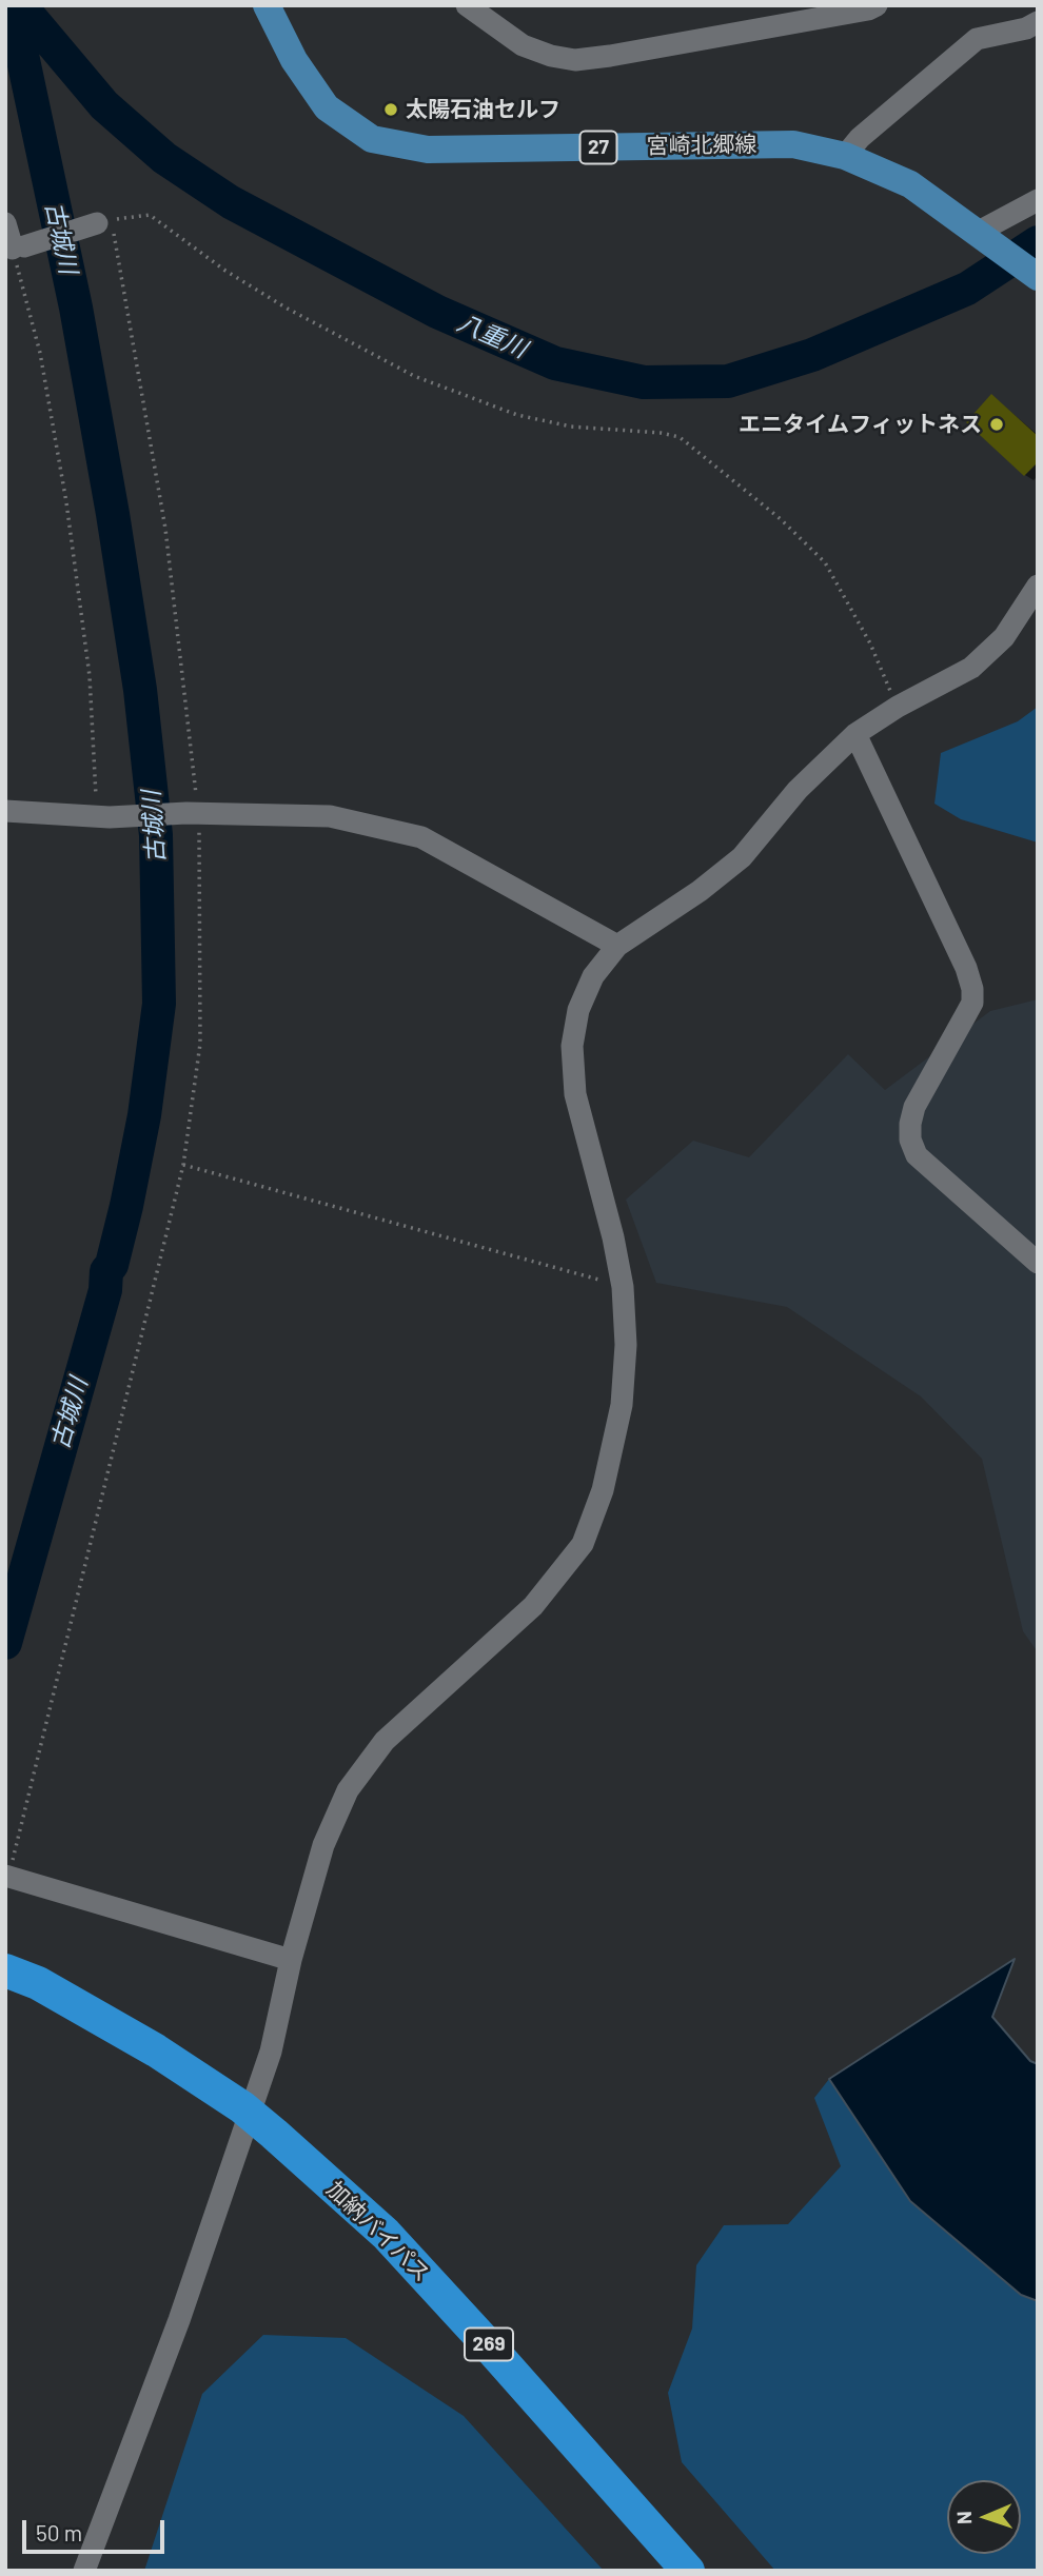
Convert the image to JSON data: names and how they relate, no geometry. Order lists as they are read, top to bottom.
{
  "streets": {
    "highway": ["加納バイパス", "269"],
    "main road": ["宮崎北郷線", "27"]
  },
  "water": ["古城川", "八重川"],
  "places": ["太陽石油セルフ", "エニタイムフィットネス"],
  "scale_bar": "50 m",
  "north": "left"
}
